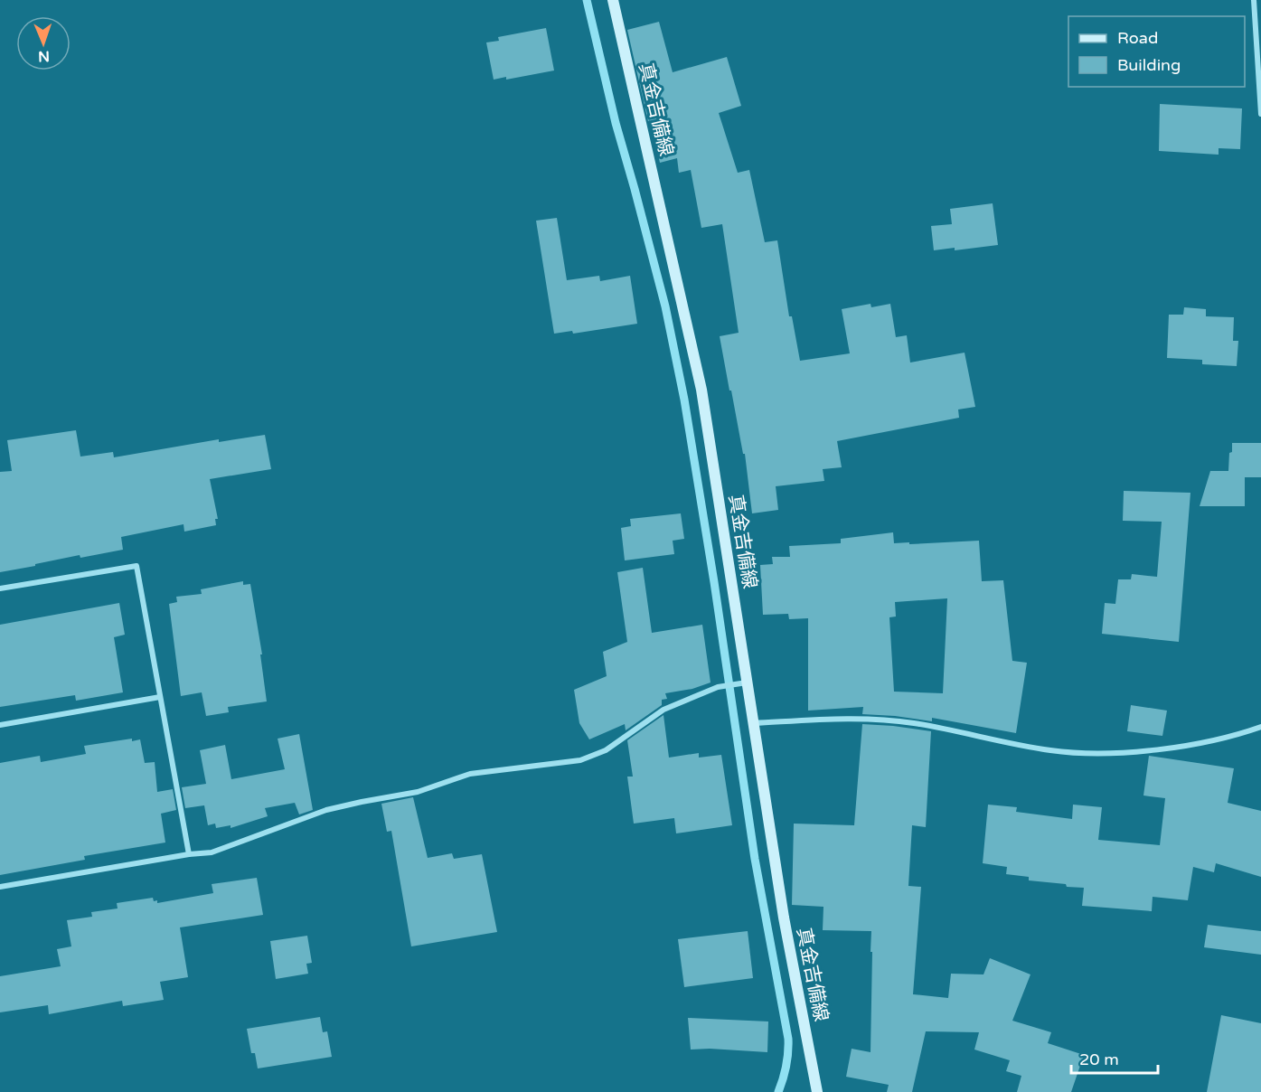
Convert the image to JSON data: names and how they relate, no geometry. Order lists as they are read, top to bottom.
{
  "streets": {
    "main road": ["真金吉備線"]
  },
  "legend": ["Road", "Building"],
  "scale_bar": "20 m",
  "north": "bottom"
}
